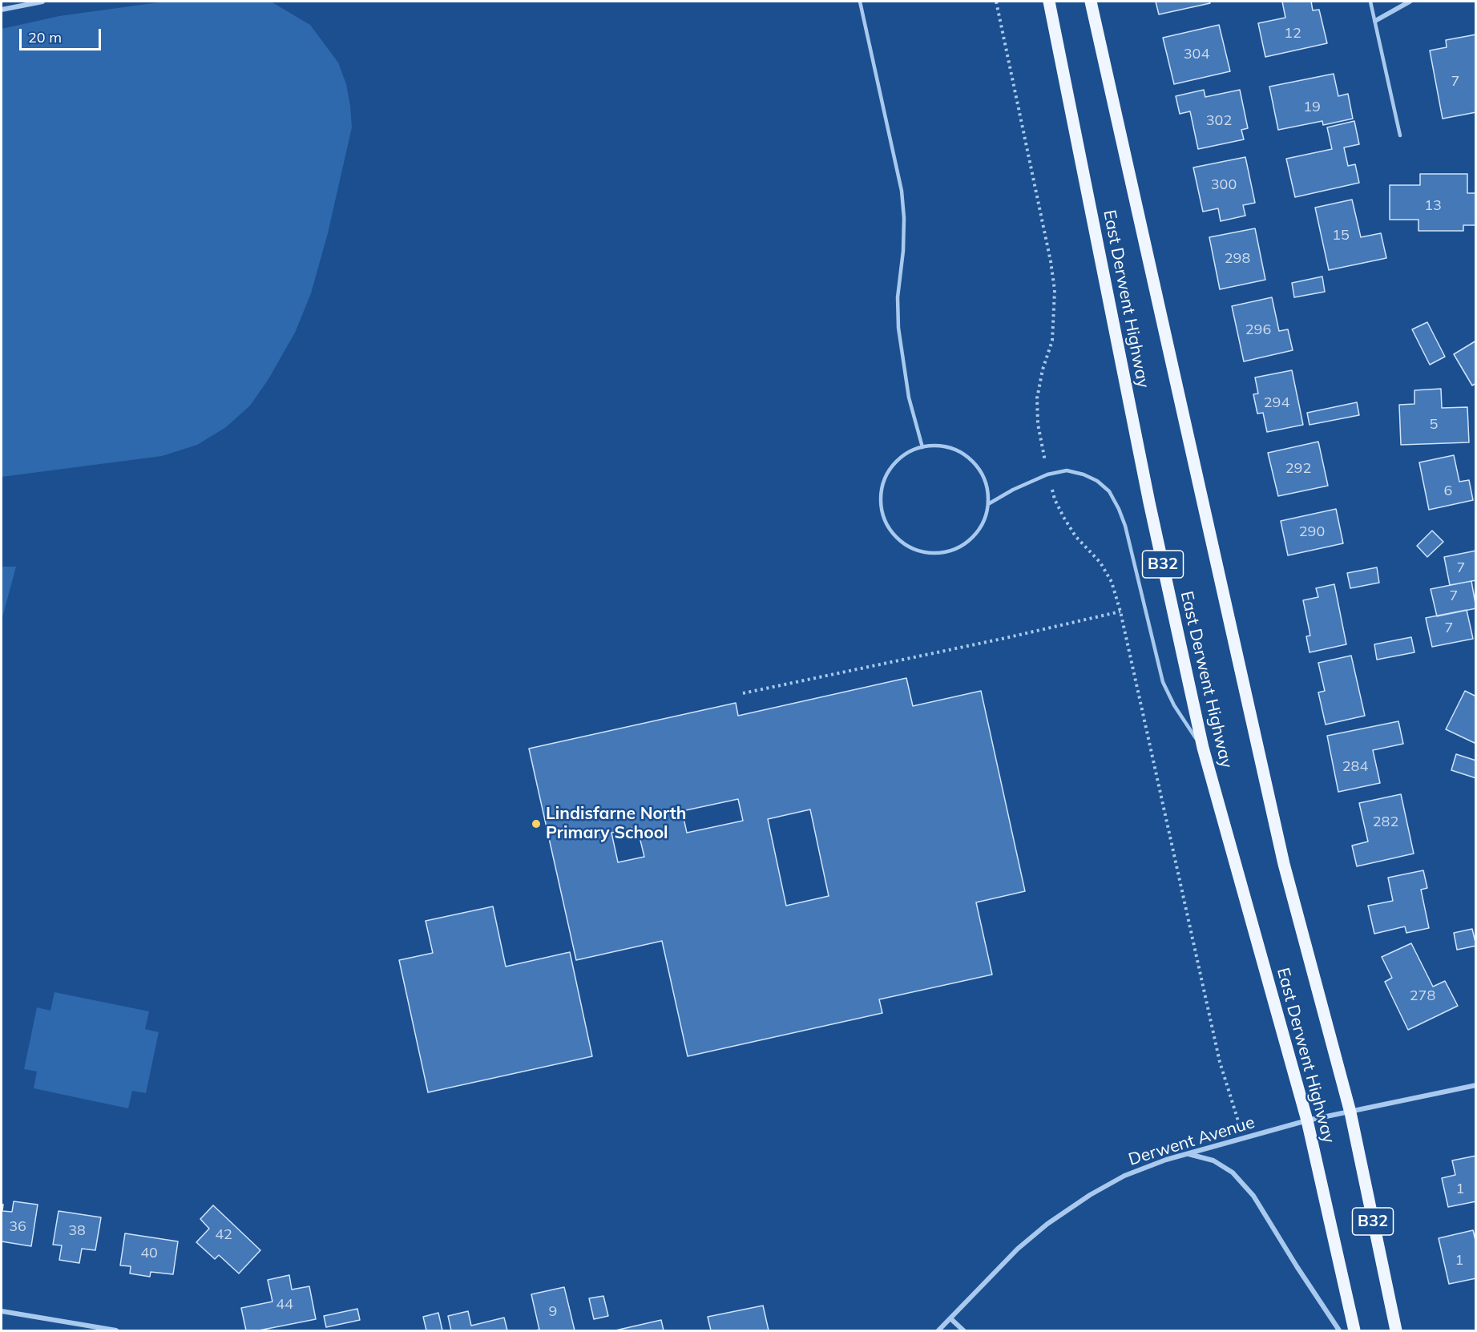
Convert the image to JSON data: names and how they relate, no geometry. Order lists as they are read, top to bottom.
{
  "streets": {
    "main road": ["East Derwent Highway", "B32"],
    "street": ["Derwent Avenue"]
  },
  "crossings": [
    ["East Derwent Highway", "Derwent Avenue"]
  ],
  "places": ["Lindisfarne North Primary School"],
  "house_numbers": [
    "12",
    "304",
    "7",
    "19",
    "302",
    "300",
    "13",
    "15",
    "298",
    "296",
    "294",
    "5",
    "292",
    "6",
    "290",
    "7",
    "7",
    "7",
    "284",
    "282",
    "278",
    "1",
    "36",
    "38",
    "42",
    "40",
    "1",
    "44",
    "9"
  ],
  "scale_bar": "20 m"
}
